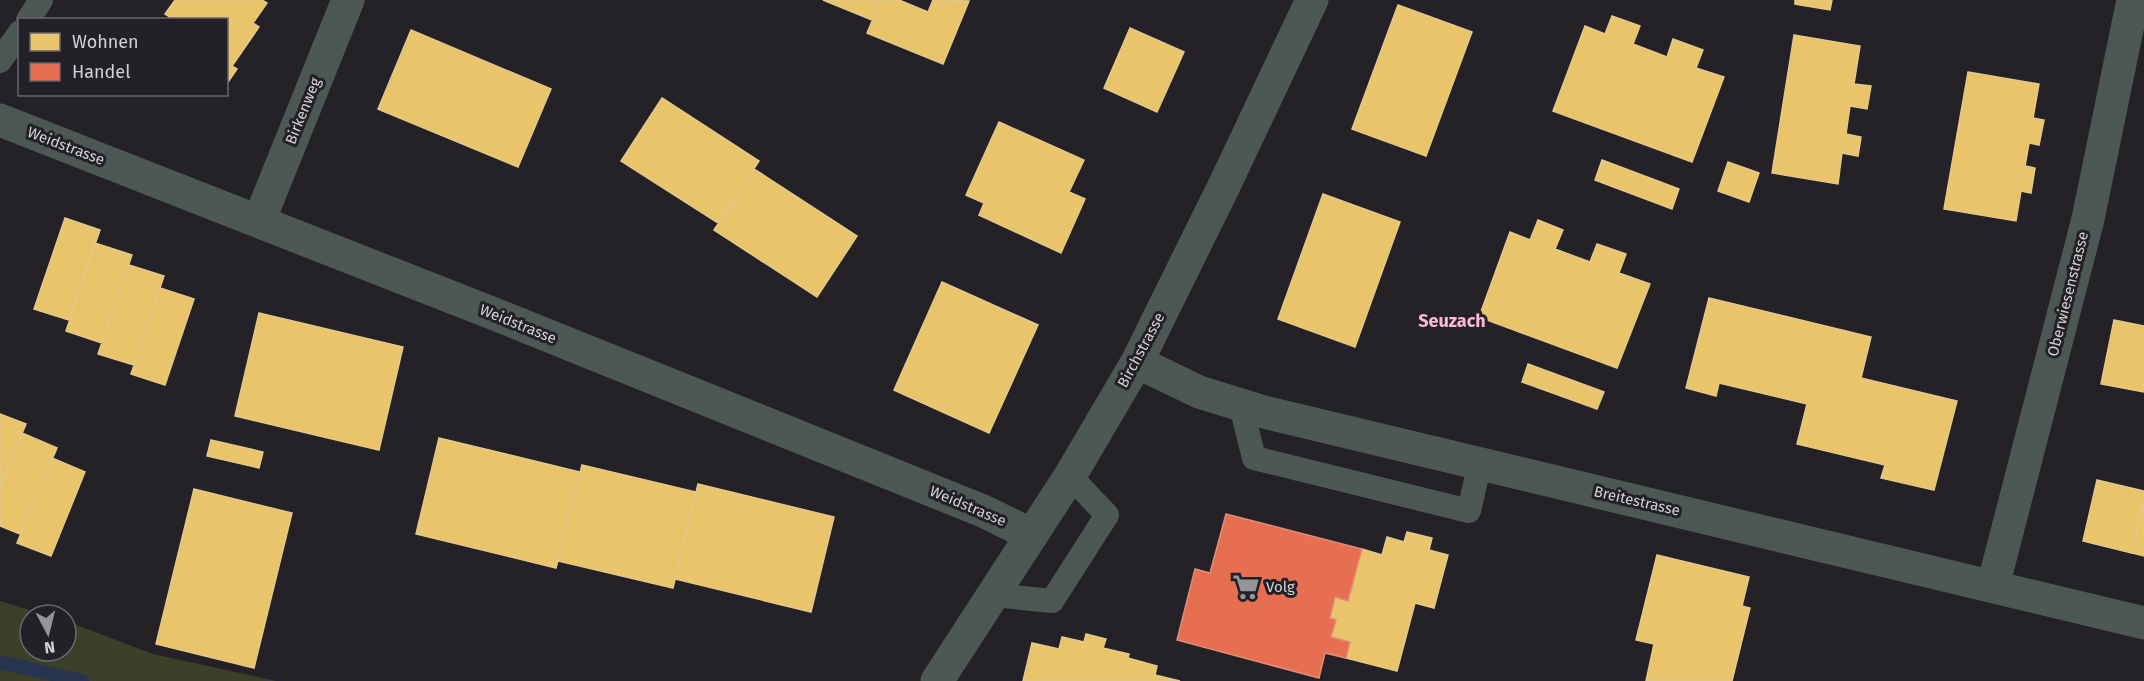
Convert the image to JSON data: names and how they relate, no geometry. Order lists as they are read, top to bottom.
{
  "streets": {
    "street": [
      "Birkenweg",
      "Weidstrasse",
      "Oberwiesenstrasse",
      "Birchstrasse",
      "Breitestrasse"
    ]
  },
  "crossings": [
    ["Birkenweg", "Weidstrasse"],
    ["Weidstrasse", "Birchstrasse"],
    ["Oberwiesenstrasse", "Breitestrasse"],
    ["Birchstrasse", "Breitestrasse"]
  ],
  "districts": ["Seuzach"],
  "places": {
    "supermarket": ["Volg"]
  },
  "legend": ["Wohnen", "Handel"],
  "north": "bottom"
}
